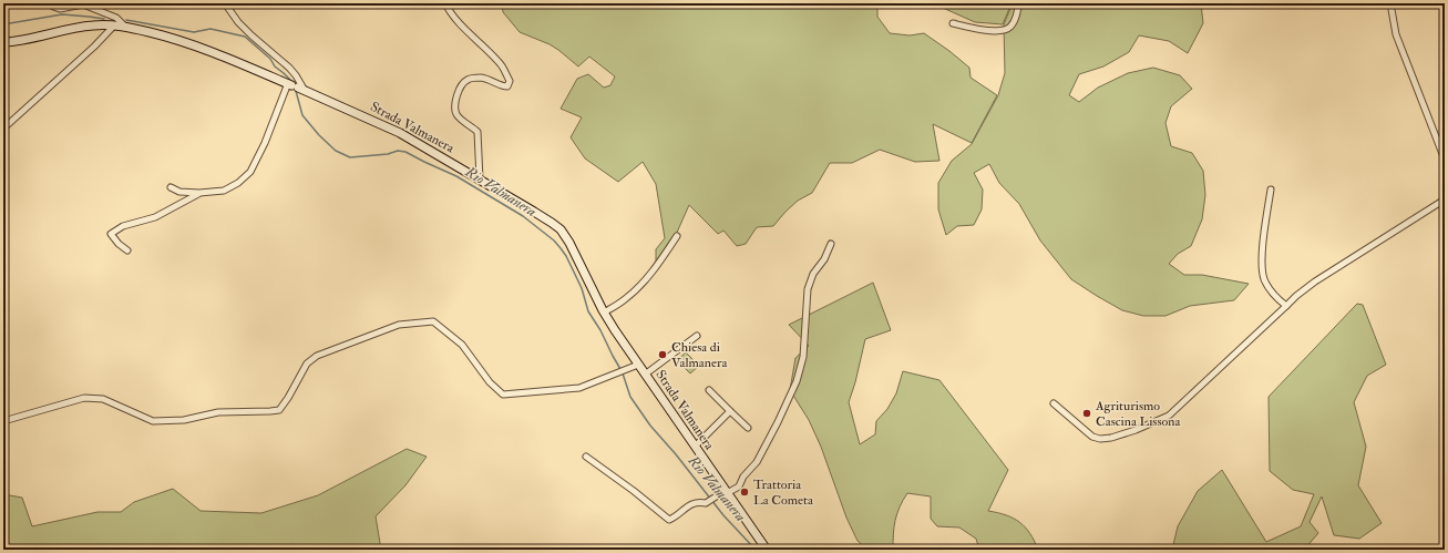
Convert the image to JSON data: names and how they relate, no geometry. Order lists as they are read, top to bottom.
{
  "streets": {
    "street": ["Strada Valmanera"]
  },
  "water": ["Rio Valmanera"],
  "places": ["Chiesa di Valmanera", "Agriturismo Cascina Lissona", "Trattoria La Cometa"]
}
